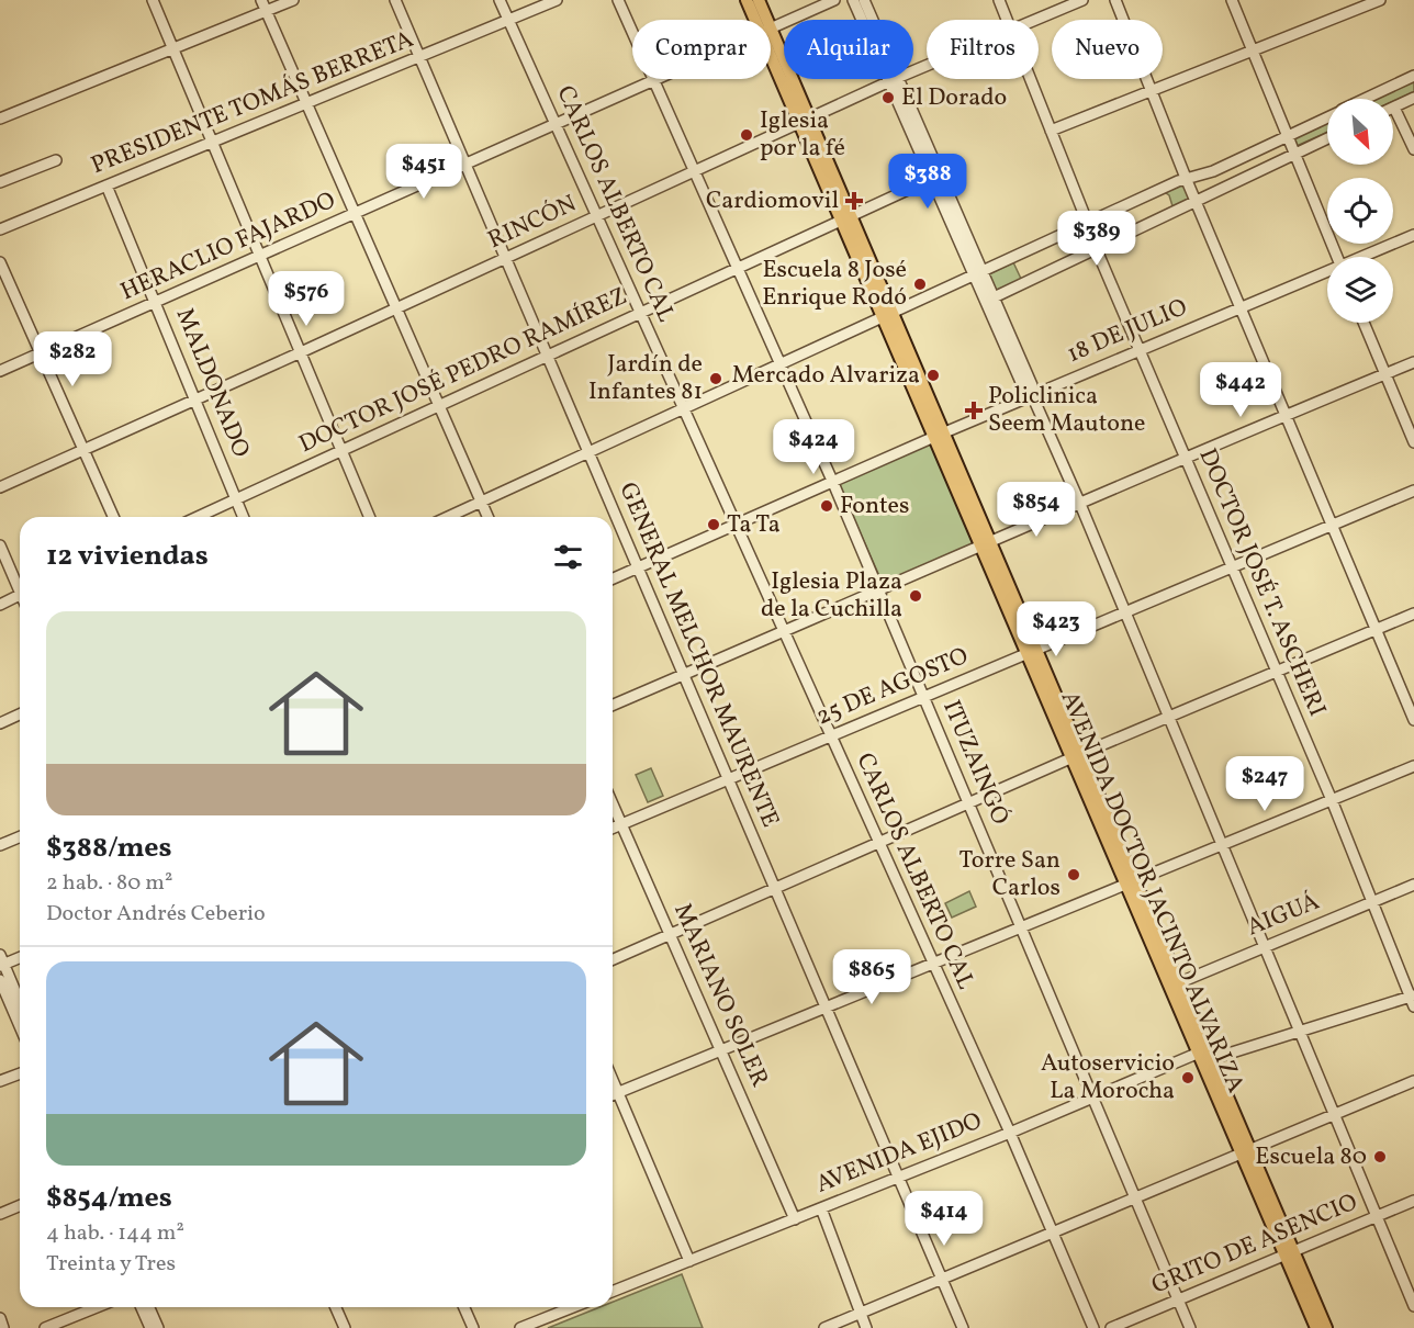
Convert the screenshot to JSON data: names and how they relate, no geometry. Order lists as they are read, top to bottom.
{
  "streets": {
    "main road": ["AVENIDA DOCTOR JACINTO ALVARIZA"],
    "street": [
      "PRESIDENTE TOMÁS BERRETA",
      "CARLOS ALBERTO CAL",
      "RINCÓN",
      "HERACLIO FAJARDO",
      "18 DE JULIO",
      "DOCTOR JOSÉ PEDRO RAMÍREZ",
      "MALDONADO",
      "DOCTOR JOSÉ T. ASCHERI",
      "GENERAL MELCHOR MAURENTE",
      "25 DE AGOSTO",
      "ITUZAINGÓ",
      "AIGUÁ",
      "MARIANO SOLER",
      "AVENIDA EJIDO",
      "GRITO DE ASENCIO"
    ]
  },
  "crossings": [
    ["PRESIDENTE TOMÁS BERRETA", "CARLOS ALBERTO CAL"],
    ["PRESIDENTE TOMÁS BERRETA", "MALDONADO"],
    ["PRESIDENTE TOMÁS BERRETA", "GENERAL MELCHOR MAURENTE"],
    ["CARLOS ALBERTO CAL", "RINCÓN"],
    ["CARLOS ALBERTO CAL", "HERACLIO FAJARDO"],
    ["CARLOS ALBERTO CAL", "18 DE JULIO"],
    ["CARLOS ALBERTO CAL", "DOCTOR JOSÉ PEDRO RAMÍREZ"],
    ["CARLOS ALBERTO CAL", "25 DE AGOSTO"],
    ["CARLOS ALBERTO CAL", "AVENIDA EJIDO"],
    ["RINCÓN", "MALDONADO"],
    ["RINCÓN", "GENERAL MELCHOR MAURENTE"],
    ["RINCÓN", "ITUZAINGÓ"],
    ["RINCÓN", "AVENIDA DOCTOR JACINTO ALVARIZA"],
    ["HERACLIO FAJARDO", "MALDONADO"],
    ["HERACLIO FAJARDO", "GENERAL MELCHOR MAURENTE"],
    ["HERACLIO FAJARDO", "ITUZAINGÓ"],
    ["18 DE JULIO", "DOCTOR JOSÉ T. ASCHERI"],
    ["18 DE JULIO", "GENERAL MELCHOR MAURENTE"],
    ["18 DE JULIO", "ITUZAINGÓ"],
    ["18 DE JULIO", "AVENIDA DOCTOR JACINTO ALVARIZA"],
    ["DOCTOR JOSÉ PEDRO RAMÍREZ", "MALDONADO"],
    ["DOCTOR JOSÉ PEDRO RAMÍREZ", "GENERAL MELCHOR MAURENTE"],
    ["DOCTOR JOSÉ PEDRO RAMÍREZ", "ITUZAINGÓ"],
    ["DOCTOR JOSÉ PEDRO RAMÍREZ", "AVENIDA DOCTOR JACINTO ALVARIZA"],
    ["DOCTOR JOSÉ T. ASCHERI", "25 DE AGOSTO"],
    ["DOCTOR JOSÉ T. ASCHERI", "AIGUÁ"],
    ["DOCTOR JOSÉ T. ASCHERI", "AVENIDA EJIDO"],
    ["GENERAL MELCHOR MAURENTE", "25 DE AGOSTO"],
    ["GENERAL MELCHOR MAURENTE", "AVENIDA EJIDO"],
    ["25 DE AGOSTO", "ITUZAINGÓ"],
    ["25 DE AGOSTO", "AVENIDA DOCTOR JACINTO ALVARIZA"],
    ["25 DE AGOSTO", "MARIANO SOLER"],
    ["ITUZAINGÓ", "AVENIDA EJIDO"],
    ["ITUZAINGÓ", "GRITO DE ASENCIO"],
    ["AVENIDA DOCTOR JACINTO ALVARIZA", "AIGUÁ"],
    ["AVENIDA DOCTOR JACINTO ALVARIZA", "AVENIDA EJIDO"],
    ["AVENIDA DOCTOR JACINTO ALVARIZA", "GRITO DE ASENCIO"],
    ["MARIANO SOLER", "AVENIDA EJIDO"]
  ],
  "places": {
    "other": [
      "El Dorado",
      "Iglesia por la fé",
      "Escuela 8 José Enrique Rodó",
      "Mercado Alvariza",
      "Jardín de Infantes 81",
      "Fontes",
      "Ta Ta",
      "Iglesia Plaza de la Cuchilla",
      "Torre San Carlos",
      "Autoservicio La Morocha",
      "Escuela 80"
    ],
    "health": ["Cardiomovil", "Policlinica Seem Mautone"]
  },
  "north": "bottom right",
  "page": {
    "chip": [
      "Comprar",
      "Alquilar",
      "Filtros",
      "Nuevo"
    ],
    "price": [
      "$451",
      "$388",
      "$389",
      "$576",
      "$282",
      "$442",
      "$424",
      "$854",
      "$423",
      "$247",
      "$865",
      "$414"
    ],
    "heading": "12 viviendas",
    "list": [
      {
        "name": "$388/mes",
        "note": "2 hab. · 80 m² · Doctor Andrés Ceberio"
      },
      {
        "name": "$854/mes",
        "note": "4 hab. · 144 m² · Treinta y Tres"
      }
    ]
  }
}
